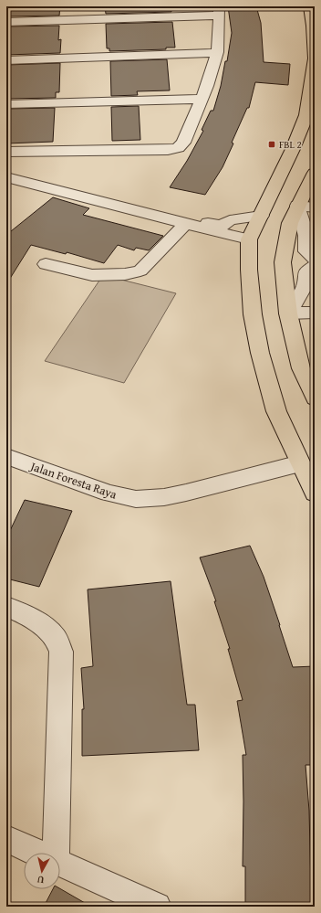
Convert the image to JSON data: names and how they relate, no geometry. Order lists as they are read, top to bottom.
{
  "streets": {
    "street": ["Jalan Foresta Raya"]
  },
  "places": {
    "transit": ["FBL 2"]
  },
  "north": "bottom"
}
